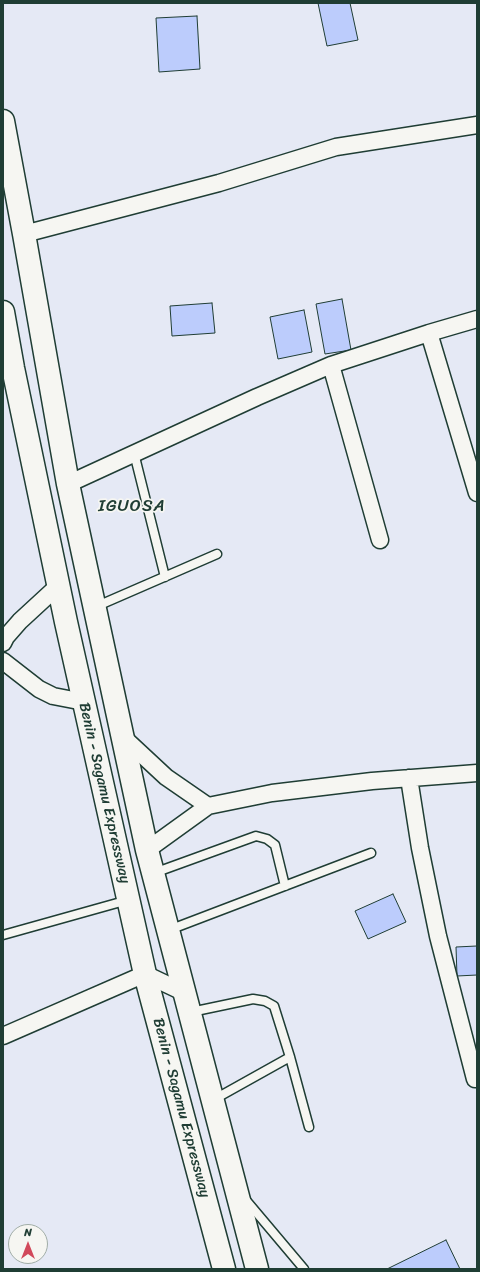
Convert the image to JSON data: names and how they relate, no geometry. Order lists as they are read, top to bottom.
{
  "streets": {
    "highway": ["Benin - Sagamu Expressway"]
  },
  "districts": ["IGUOSA"],
  "north": "top"
}
